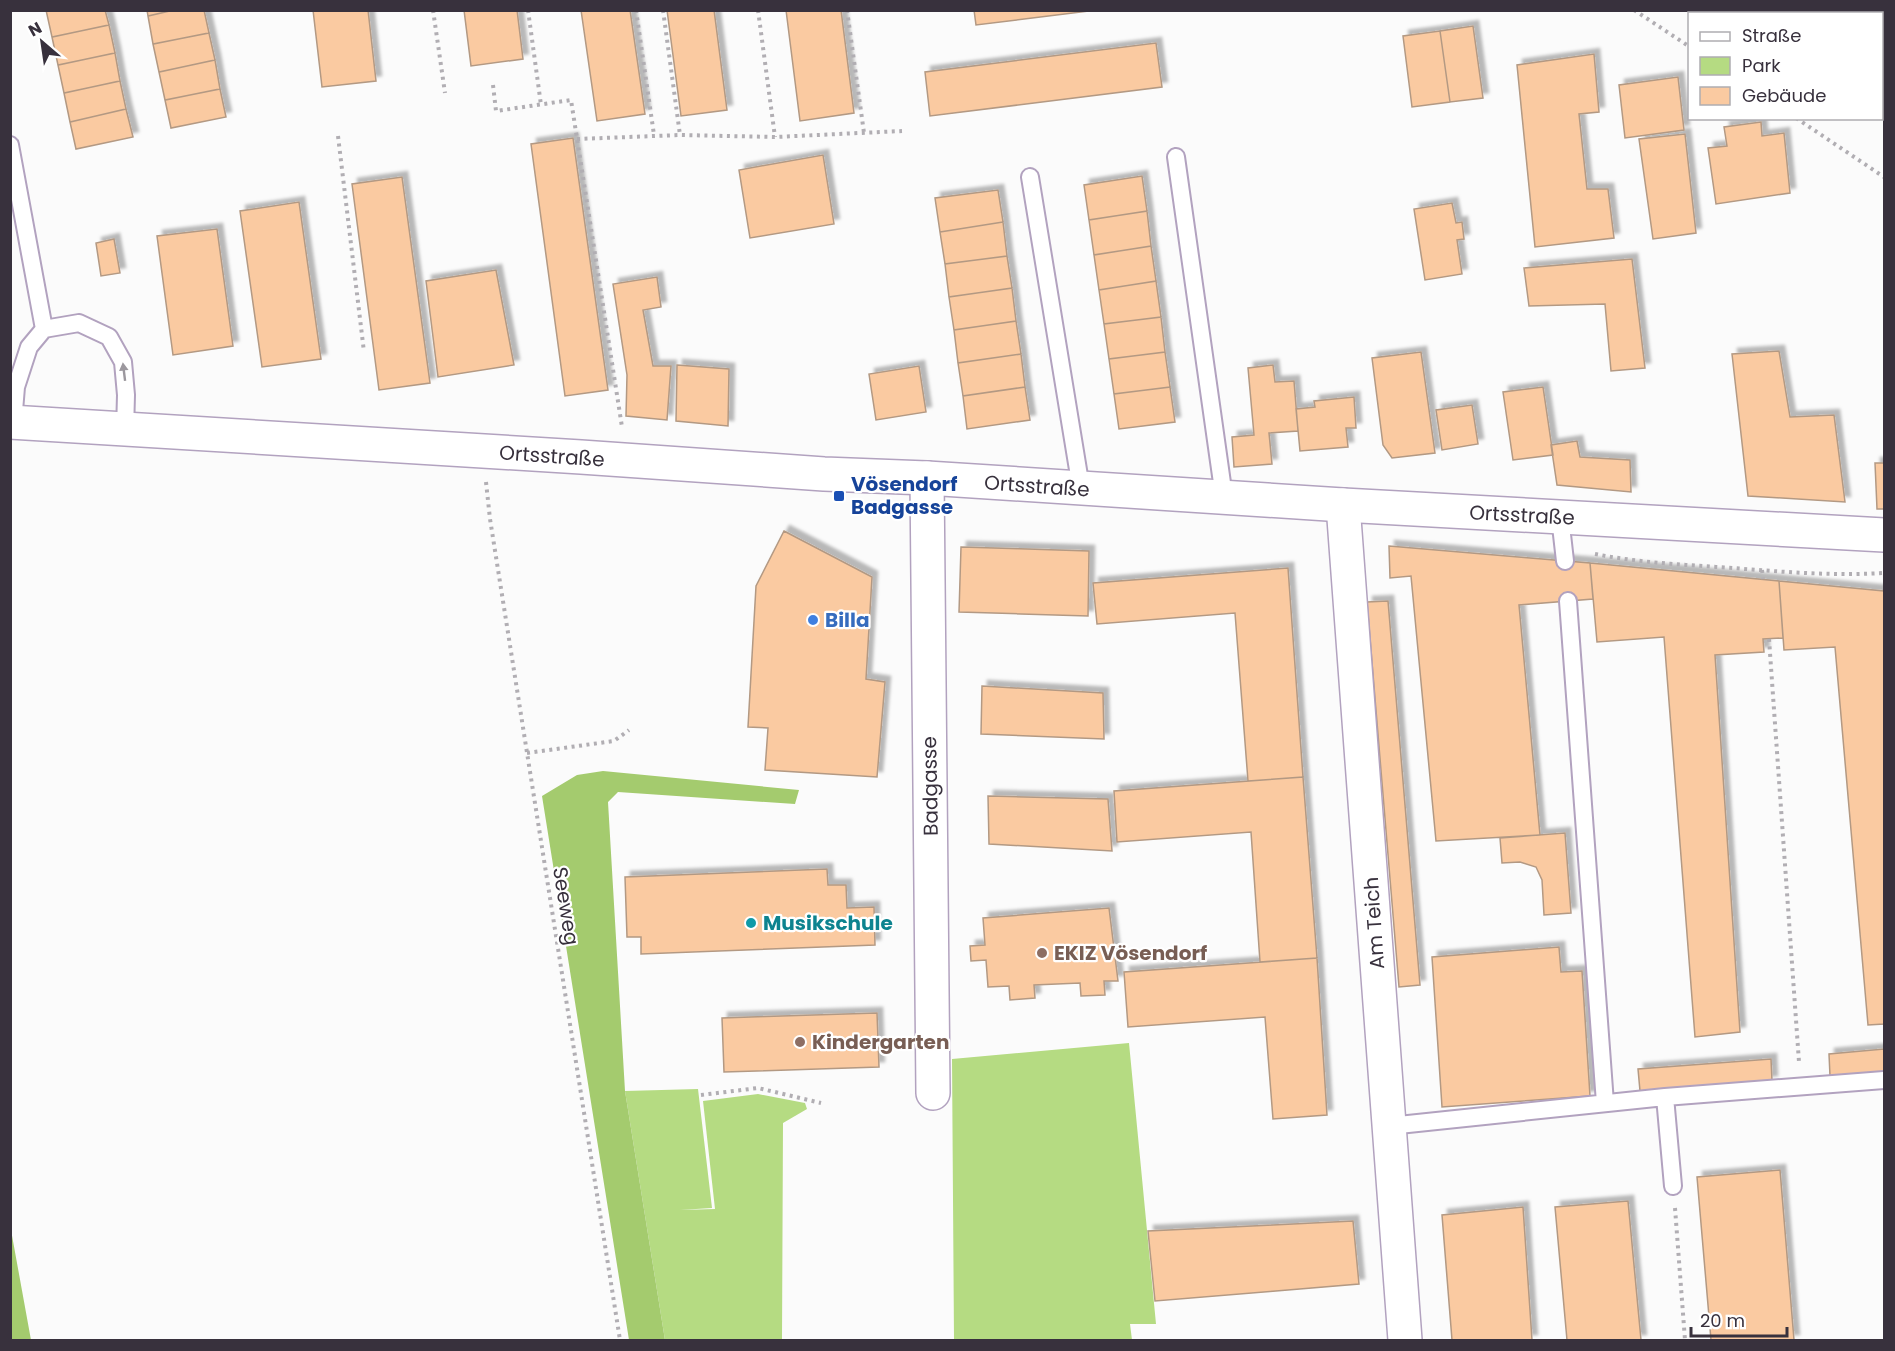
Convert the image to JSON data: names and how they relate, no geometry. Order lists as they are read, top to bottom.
{
  "streets": {
    "street": ["Ortsstraße", "Badgasse", "Am Teich"],
    "path": ["Seeweg"]
  },
  "crossings": [
    ["Ortsstraße", "Badgasse"],
    ["Ortsstraße", "Am Teich"]
  ],
  "places": {
    "transit": ["Vösendorf Badgasse"],
    "other": [
      "Billa",
      "Musikschule",
      "EKIZ Vösendorf",
      "Kindergarten"
    ]
  },
  "legend": ["Straße", "Park", "Gebäude"],
  "scale_bar": "20 m",
  "north": "top left"
}
